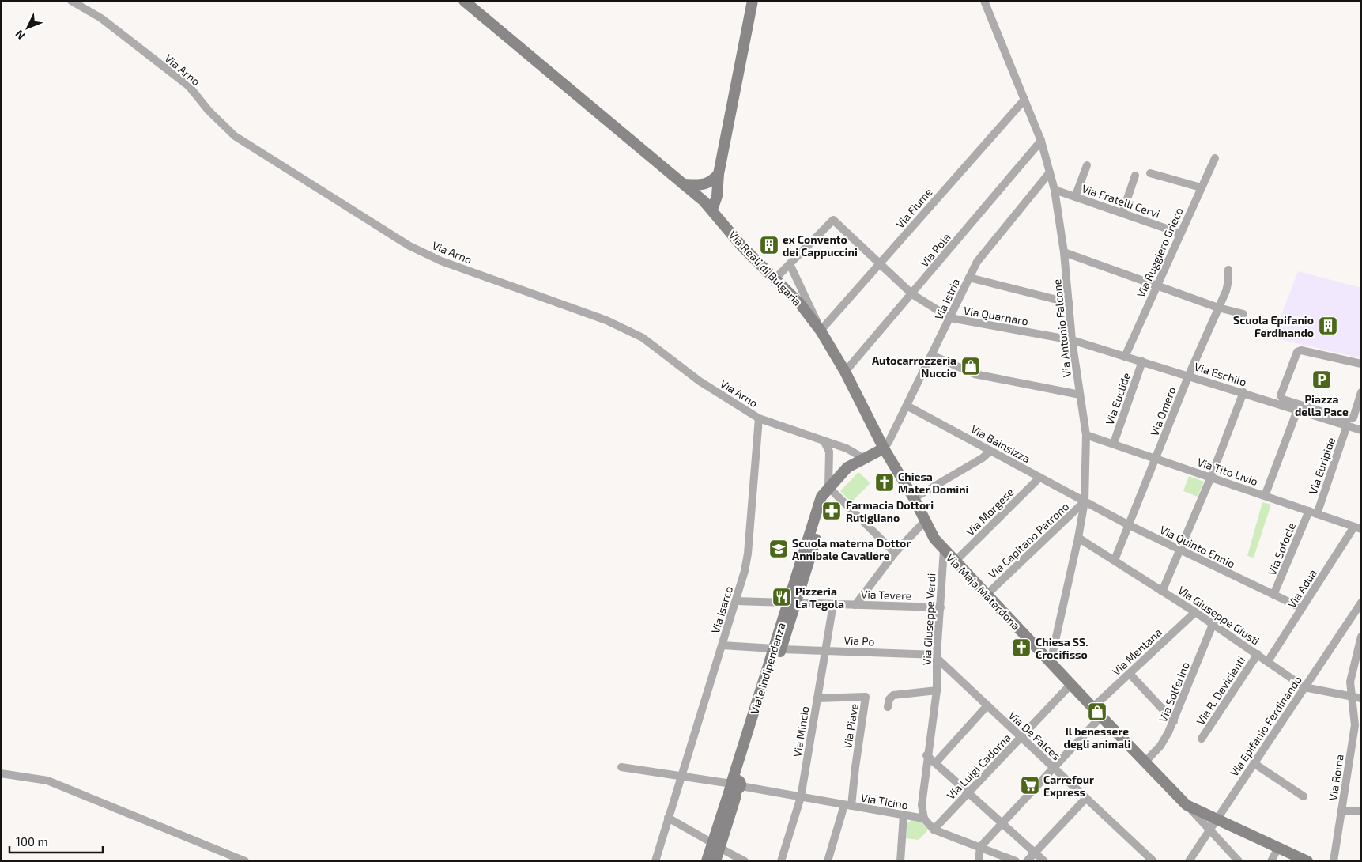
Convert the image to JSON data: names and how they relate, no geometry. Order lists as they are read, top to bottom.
{
  "streets": {
    "main road": ["Via Reali di Bulgaria", "Via Maja Materdona", "Viale Indipendenza"],
    "street": [
      "Via Arno",
      "Via Fratelli Cervi",
      "Via Fiume",
      "Via Pola",
      "Via Ruggiero Grieco",
      "Via Istria",
      "Via Quarnaro",
      "Via Antonio Falcone",
      "Via Eschilo",
      "Via Euclide",
      "Via Omero",
      "Via Bainsizza",
      "Via Euripide",
      "Via Tito Livio",
      "Via Morgese",
      "Via Capitano Patrono",
      "Via Quinto Ennio",
      "Via Sofocle",
      "Via Adua",
      "Via Tevere",
      "Via Isarco",
      "Via Giuseppe Giusti",
      "Via Giuseppe Verdi",
      "Via Po",
      "Via Mentana",
      "Via R. Devicienti",
      "Via Solferino",
      "Via Piave",
      "Via Epifanio Ferdinando",
      "Via Mincio",
      "Via De Falces",
      "Via Luigi Cadorna",
      "Via Roma",
      "Via Ticino"
    ]
  },
  "crossings": [
    ["Via Arno", "Via Isarco"],
    ["Via Arno", "Viale Indipendenza"],
    ["Via Fratelli Cervi", "Via Ruggiero Grieco"],
    ["Via Fratelli Cervi", "Via Antonio Falcone"],
    ["Via Fiume", "Via Reali di Bulgaria"],
    ["Via Fiume", "Via Quarnaro"],
    ["Via Fiume", "Via Antonio Falcone"],
    ["Via Pola", "Via Reali di Bulgaria"],
    ["Via Pola", "Via Quarnaro"],
    ["Via Pola", "Via Antonio Falcone"],
    ["Via Ruggiero Grieco", "Via Eschilo"],
    ["Via Reali di Bulgaria", "Via Istria"],
    ["Via Reali di Bulgaria", "Via Quarnaro"],
    ["Via Reali di Bulgaria", "Via Maja Materdona"],
    ["Via Reali di Bulgaria", "Viale Indipendenza"],
    ["Via Istria", "Via Quarnaro"],
    ["Via Istria", "Via Antonio Falcone"],
    ["Via Istria", "Via Bainsizza"],
    ["Via Istria", "Via Maja Materdona"],
    ["Via Istria", "Viale Indipendenza"],
    ["Via Quarnaro", "Via Antonio Falcone"],
    ["Via Quarnaro", "Via Eschilo"],
    ["Via Antonio Falcone", "Via Eschilo"],
    ["Via Antonio Falcone", "Via Bainsizza"],
    ["Via Antonio Falcone", "Via Tito Livio"],
    ["Via Antonio Falcone", "Via Capitano Patrono"],
    ["Via Antonio Falcone", "Via Quinto Ennio"],
    ["Via Antonio Falcone", "Via Maja Materdona"],
    ["Via Antonio Falcone", "Via Giuseppe Giusti"],
    ["Via Eschilo", "Via Euclide"],
    ["Via Eschilo", "Via Omero"],
    ["Via Eschilo", "Via Euripide"],
    ["Via Euclide", "Via Tito Livio"],
    ["Via Omero", "Via Tito Livio"],
    ["Via Omero", "Via Quinto Ennio"],
    ["Via Omero", "Via Giuseppe Giusti"],
    ["Via Bainsizza", "Via Morgese"],
    ["Via Bainsizza", "Via Capitano Patrono"],
    ["Via Bainsizza", "Via Quinto Ennio"],
    ["Via Euripide", "Via Tito Livio"],
    ["Via Tito Livio", "Via Sofocle"],
    ["Via Tito Livio", "Via Adua"],
    ["Via Morgese", "Via Maja Materdona"],
    ["Via Capitano Patrono", "Via Quinto Ennio"],
    ["Via Capitano Patrono", "Via Maja Materdona"],
    ["Via Quinto Ennio", "Via Sofocle"],
    ["Via Quinto Ennio", "Via Adua"],
    ["Via Adua", "Via Giuseppe Giusti"],
    ["Via Maja Materdona", "Via Giuseppe Verdi"],
    ["Via Maja Materdona", "Via Mentana"],
    ["Via Maja Materdona", "Viale Indipendenza"],
    ["Via Maja Materdona", "Via Solferino"],
    ["Via Maja Materdona", "Via Epifanio Ferdinando"],
    ["Via Maja Materdona", "Via Luigi Cadorna"],
    ["Via Tevere", "Via Isarco"],
    ["Via Tevere", "Via Giuseppe Verdi"],
    ["Via Tevere", "Viale Indipendenza"],
    ["Via Tevere", "Via Mincio"],
    ["Via Isarco", "Via Po"],
    ["Via Isarco", "Via Ticino"],
    ["Via Giuseppe Giusti", "Via Mentana"],
    ["Via Giuseppe Giusti", "Via R. Devicienti"],
    ["Via Giuseppe Giusti", "Via Solferino"],
    ["Via Giuseppe Giusti", "Via Epifanio Ferdinando"],
    ["Via Giuseppe Giusti", "Via Roma"],
    ["Via Giuseppe Verdi", "Via Po"],
    ["Via Giuseppe Verdi", "Via De Falces"],
    ["Via Giuseppe Verdi", "Via Ticino"],
    ["Via Po", "Viale Indipendenza"],
    ["Via Po", "Via Mincio"],
    ["Via Po", "Via De Falces"],
    ["Viale Indipendenza", "Via Ticino"],
    ["Via Piave", "Via Mincio"],
    ["Via Piave", "Via Ticino"],
    ["Via Mincio", "Via Ticino"],
    ["Via De Falces", "Via Luigi Cadorna"]
  ],
  "places": {
    "building": ["ex Convento dei Cappuccini", "Scuola Epifanio Ferdinando"],
    "shop": ["Autocarrozzeria Nuccio", "Il benessere degli animali"],
    "parking": ["Piazza della Pace"],
    "church": ["Chiesa Mater Domini", "Chiesa SS. Crocifisso"],
    "pharmacy": ["Farmacia Dottori Rutigliano"],
    "school or university": ["Scuola materna Dottor Annibale Cavaliere"],
    "restaurant": ["Pizzeria La Tegola"],
    "supermarket": ["Carrefour Express"]
  },
  "scale_bar": "100 m",
  "north": "bottom left"
}
